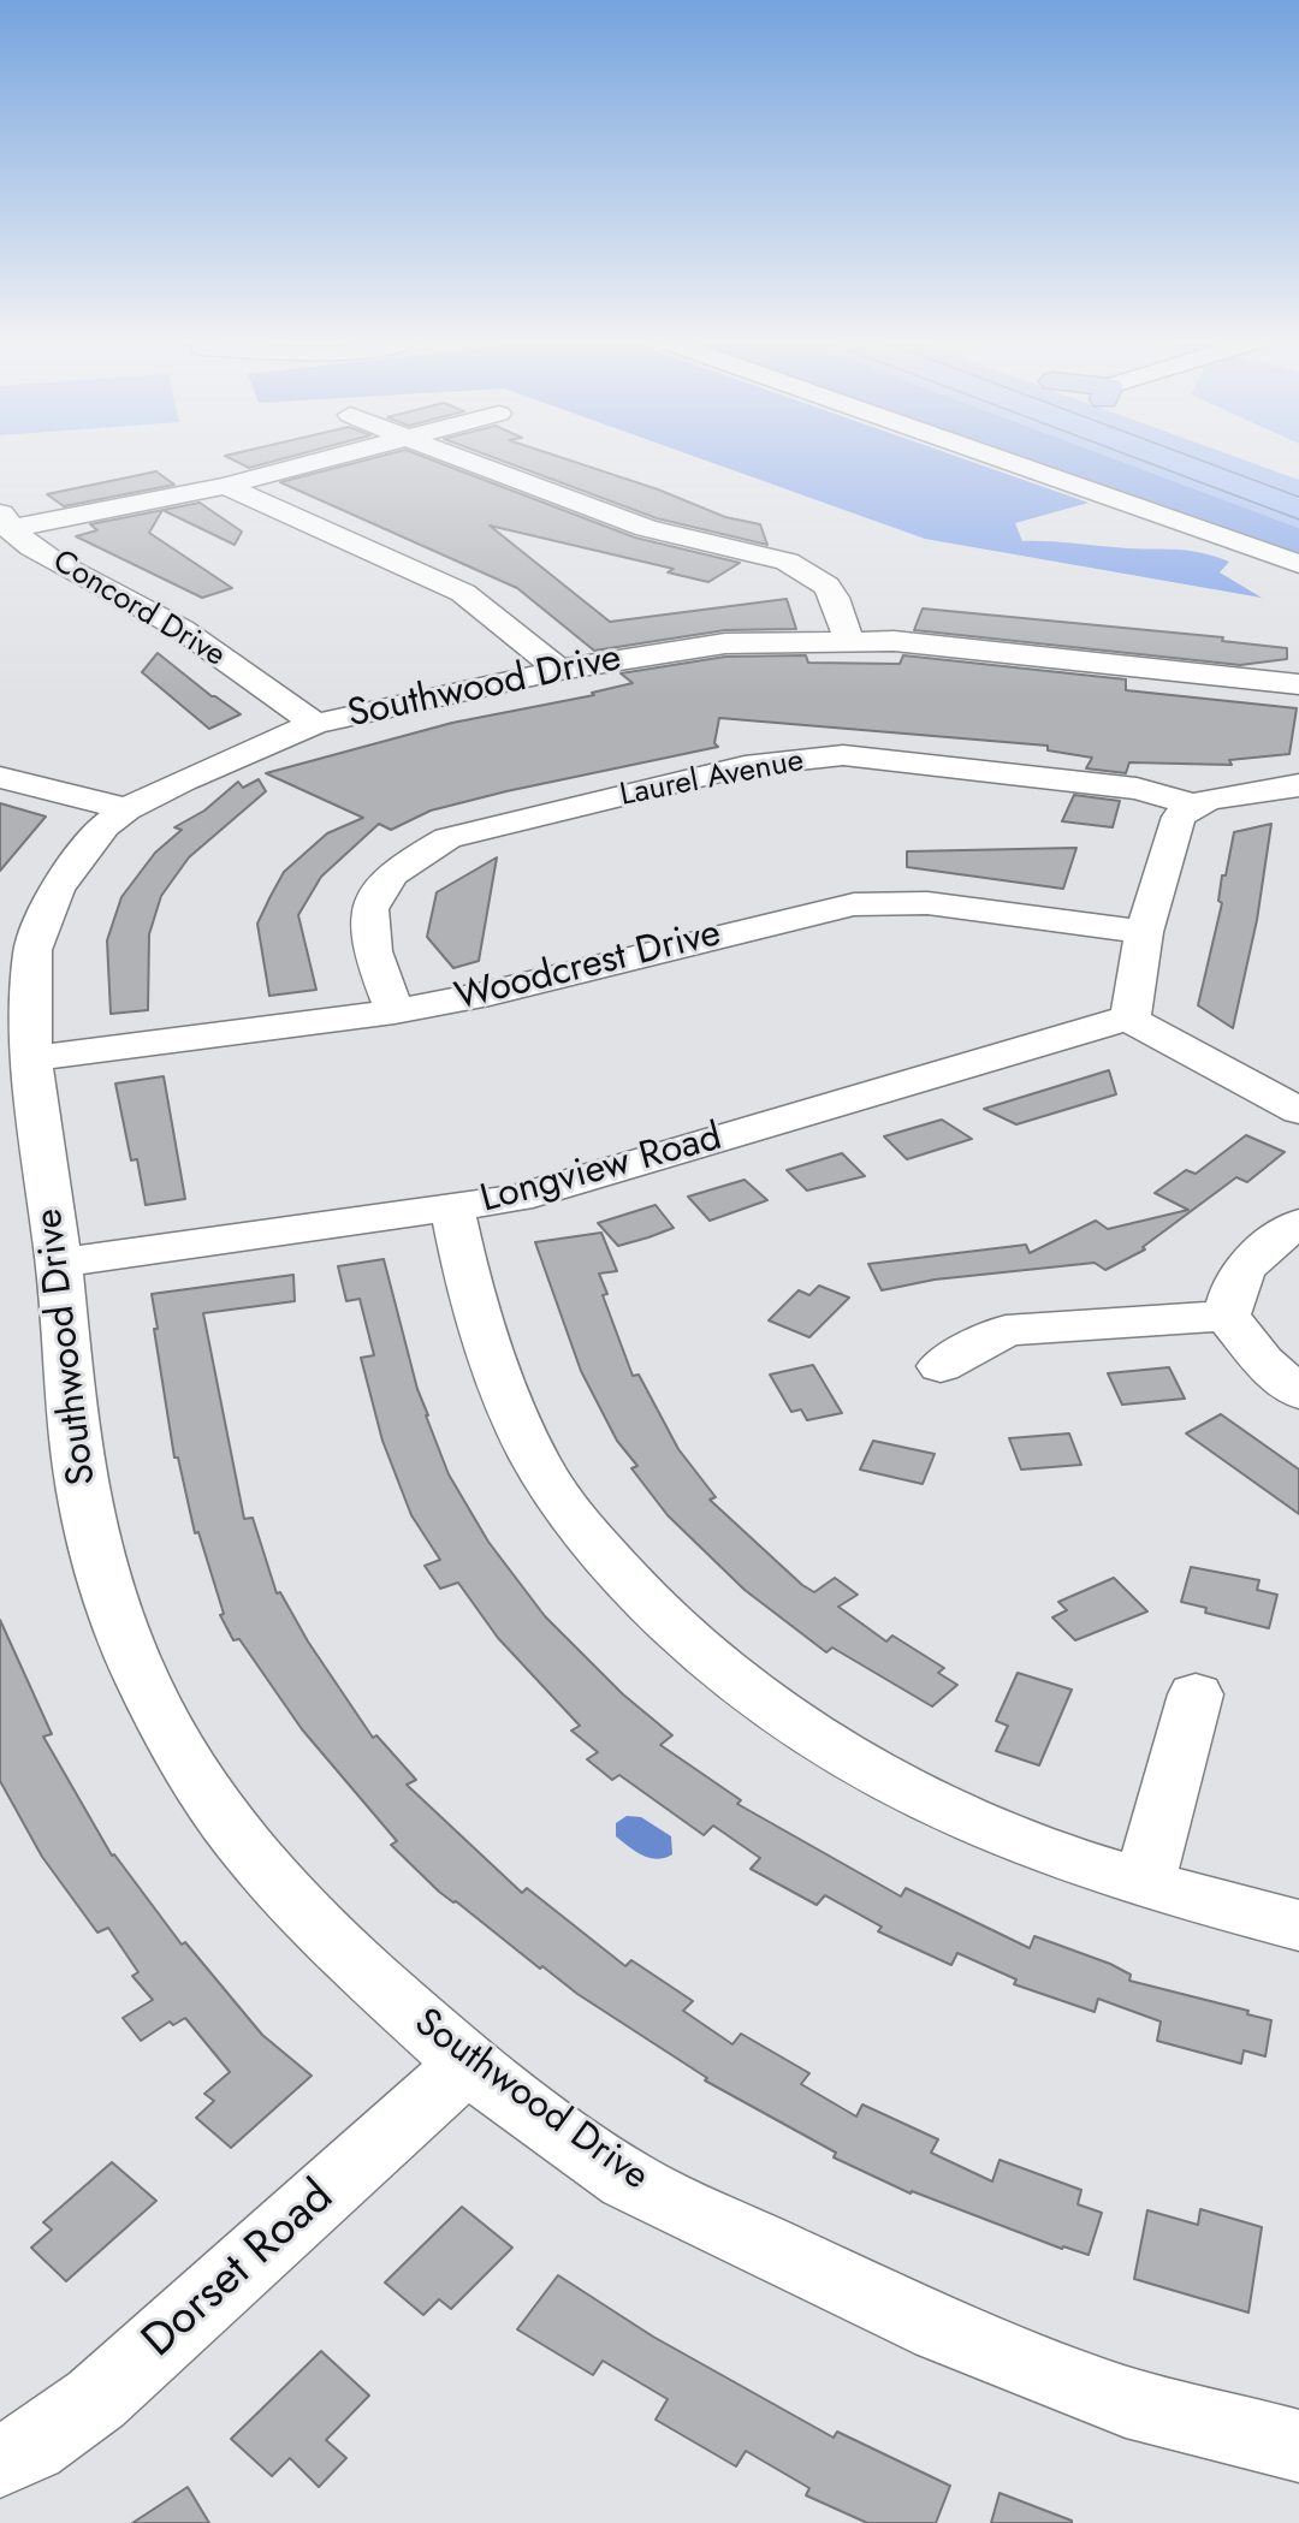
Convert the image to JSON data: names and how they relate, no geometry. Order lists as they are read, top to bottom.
{
  "streets": {
    "street": [
      "Concord Drive",
      "Southwood Drive",
      "Laurel Avenue",
      "Woodcrest Drive",
      "Longview Road",
      "Dorset Road"
    ]
  },
  "crossings": [
    ["Concord Drive", "Southwood Drive"],
    ["Southwood Drive", "Woodcrest Drive"],
    ["Southwood Drive", "Longview Road"],
    ["Southwood Drive", "Dorset Road"],
    ["Laurel Avenue", "Woodcrest Drive"]
  ]
}
